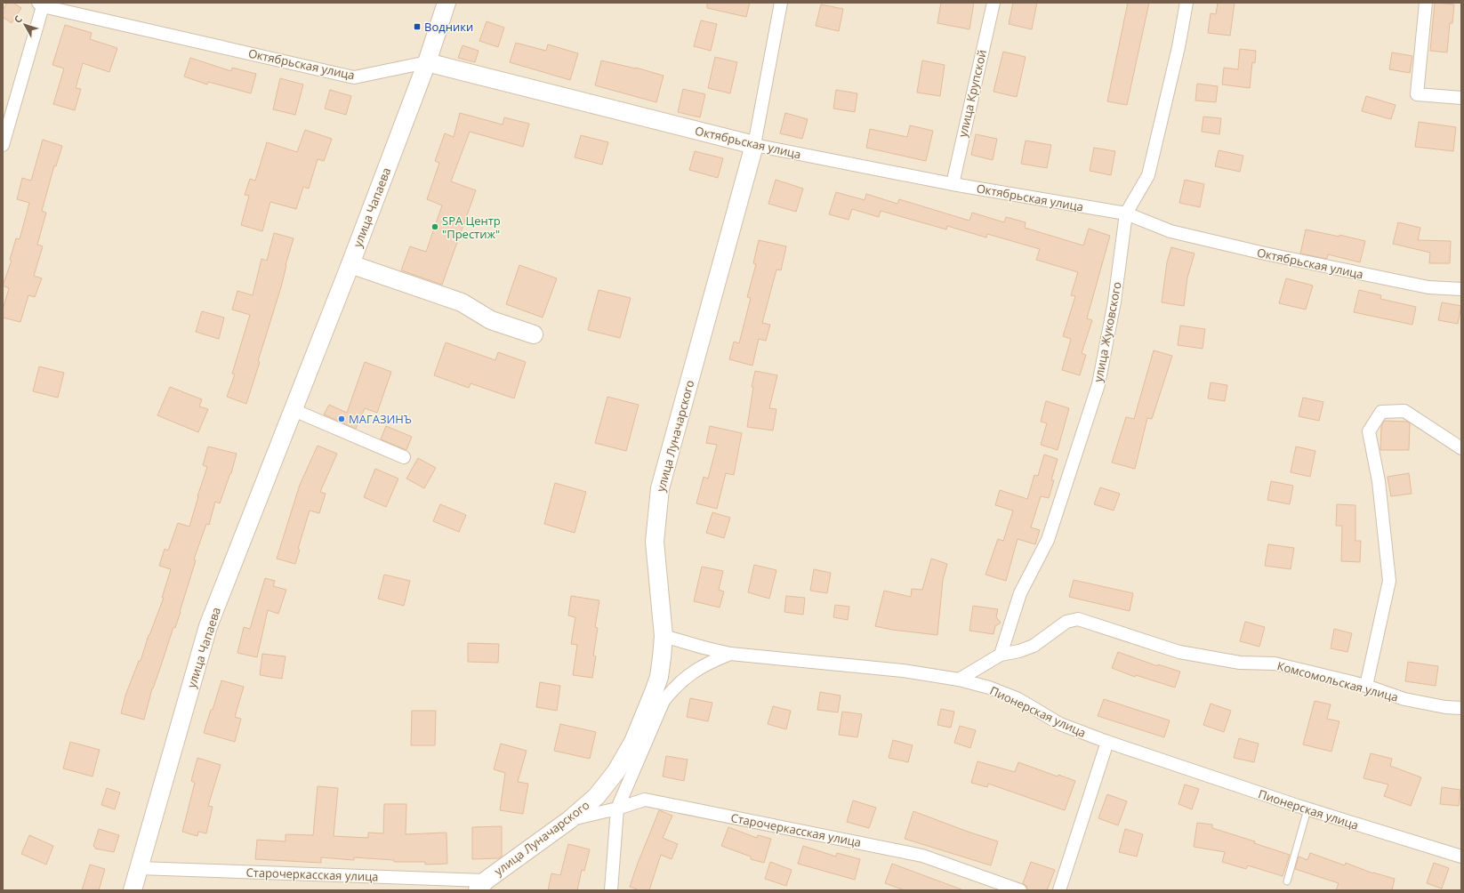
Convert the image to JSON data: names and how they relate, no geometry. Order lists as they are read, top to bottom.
{
  "streets": {
    "main road": ["Октябрьская улица", "улица Чапаева", "улица Луначарского"],
    "street": [
      "улица Крупской",
      "улица Жуковского",
      "Комсомольская улица",
      "Пионерская улица",
      "Старочеркасская улица"
    ]
  },
  "crossings": [
    ["Октябрьская улица", "улица Крупской"],
    ["Октябрьская улица", "улица Чапаева"],
    ["Октябрьская улица", "улица Жуковского"],
    ["Октябрьская улица", "улица Луначарского"],
    ["улица Чапаева", "Старочеркасская улица"],
    ["улица Жуковского", "Комсомольская улица"],
    ["улица Луначарского", "Пионерская улица"],
    ["улица Луначарского", "Старочеркасская улица"],
    ["Комсомольская улица", "Пионерская улица"]
  ],
  "places": {
    "transit": ["Водники"],
    "other": ["SPA Центр \"Престиж\"", "МАГАЗИНЪ"]
  },
  "north": "top left"
}
